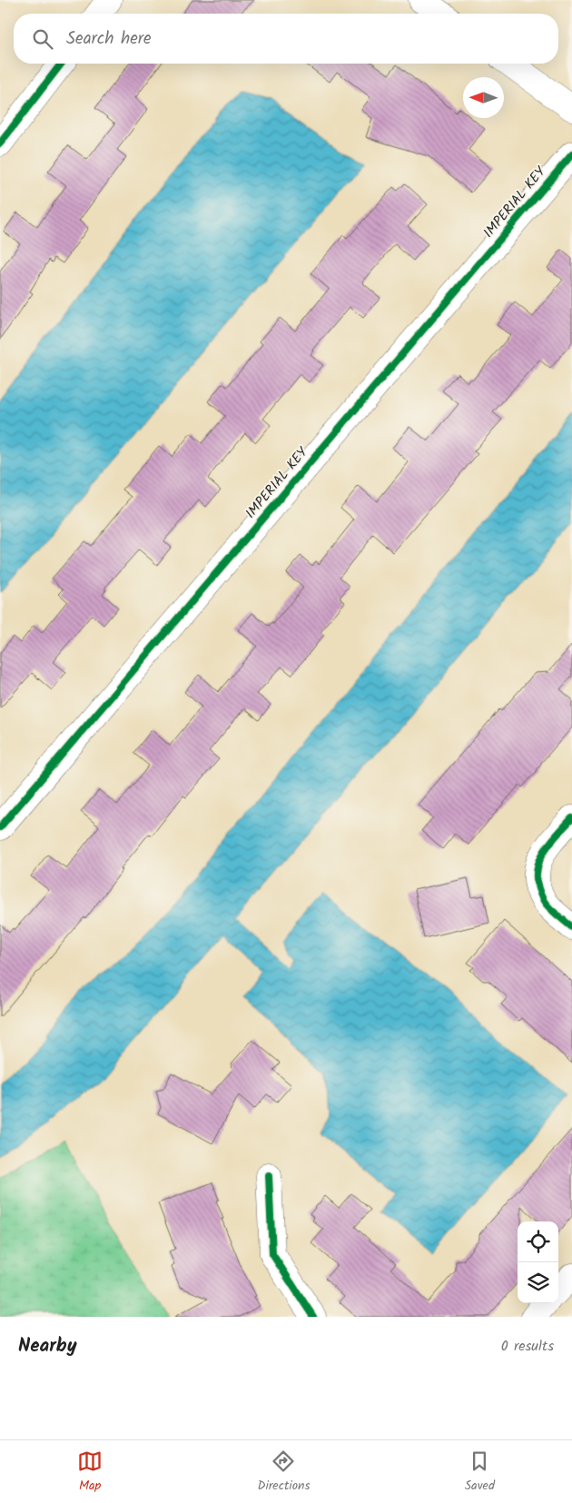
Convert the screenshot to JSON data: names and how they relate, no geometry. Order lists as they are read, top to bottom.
{
  "streets": {
    "street": ["IMPERIAL KEY"]
  },
  "north": "left",
  "page": {
    "search": "Search here",
    "heading": ["Nearby", "0 results"],
    "nav": ["Map", "Directions", "Saved"]
  }
}
